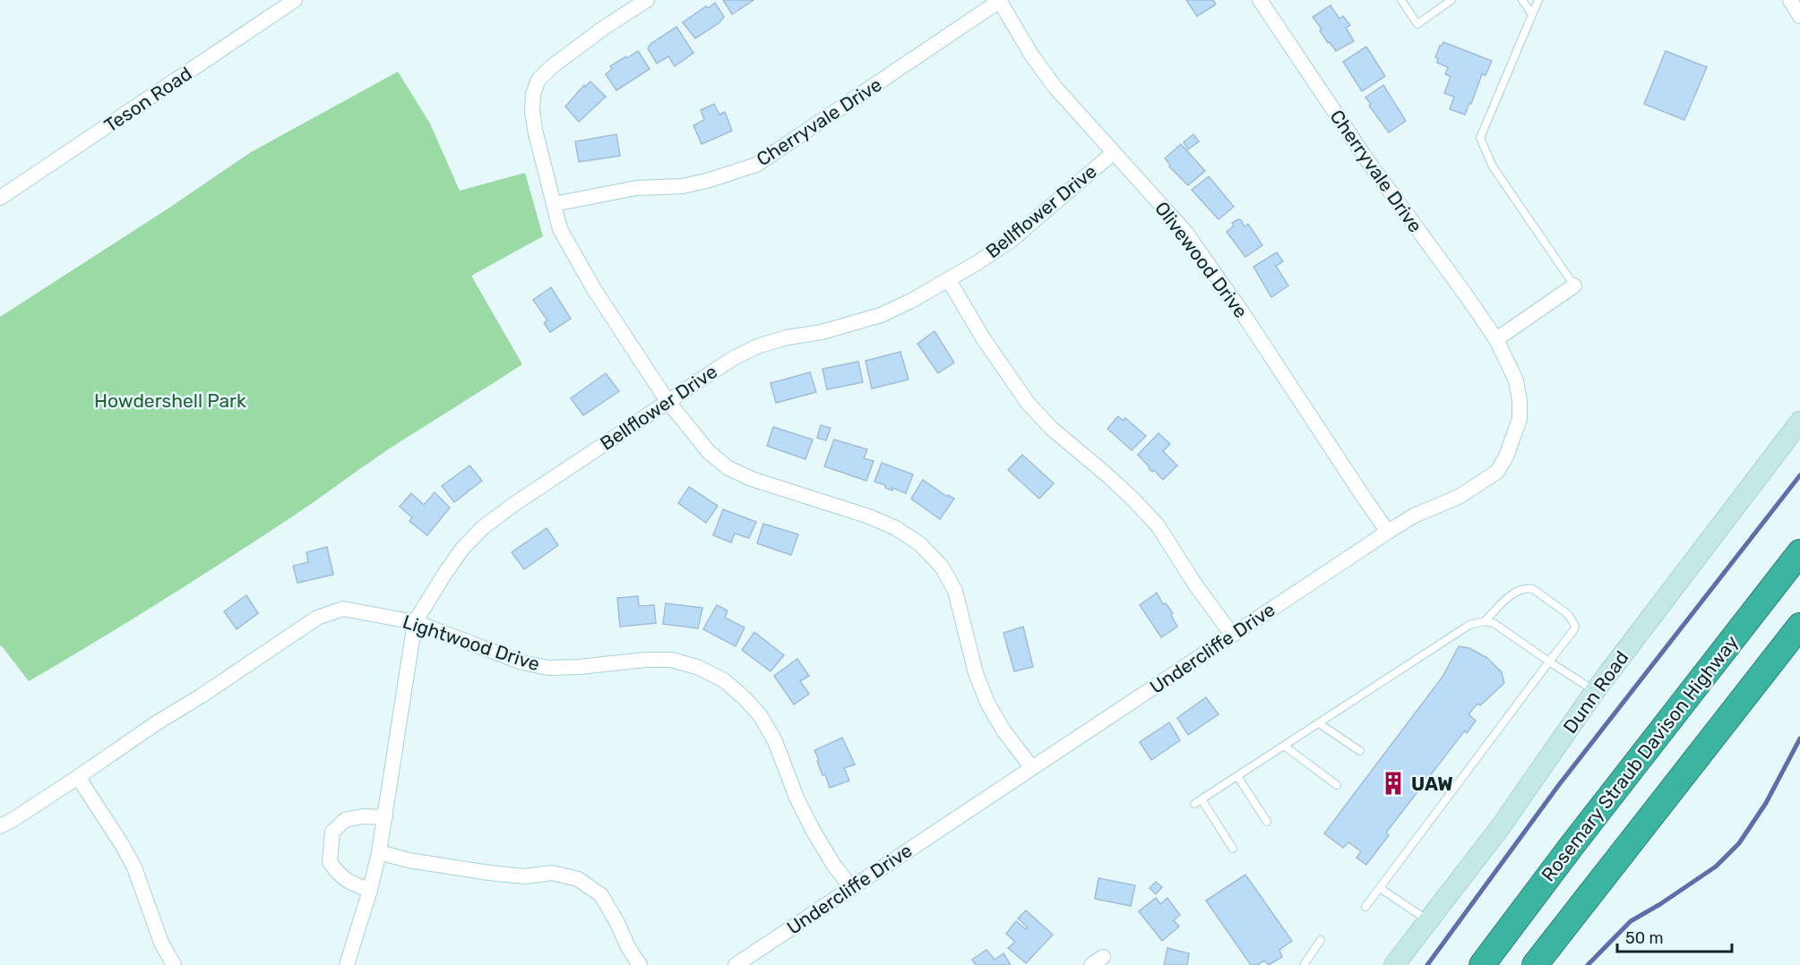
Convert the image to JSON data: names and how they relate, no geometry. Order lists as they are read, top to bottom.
{
  "streets": {
    "highway": ["Rosemary Straub Davison Highway"],
    "street": [
      "Teson Road",
      "Cherryvale Drive",
      "Bellflower Drive",
      "Olivewood Drive",
      "Lightwood Drive",
      "Undercliffe Drive",
      "Dunn Road"
    ]
  },
  "crossings": [
    ["Cherryvale Drive", "Olivewood Drive"],
    ["Cherryvale Drive", "Undercliffe Drive"],
    ["Bellflower Drive", "Olivewood Drive"],
    ["Bellflower Drive", "Lightwood Drive"],
    ["Olivewood Drive", "Undercliffe Drive"],
    ["Lightwood Drive", "Undercliffe Drive"]
  ],
  "parks": ["Howdershell Park"],
  "places": {
    "building": ["UAW"]
  },
  "scale_bar": "50 m"
}
